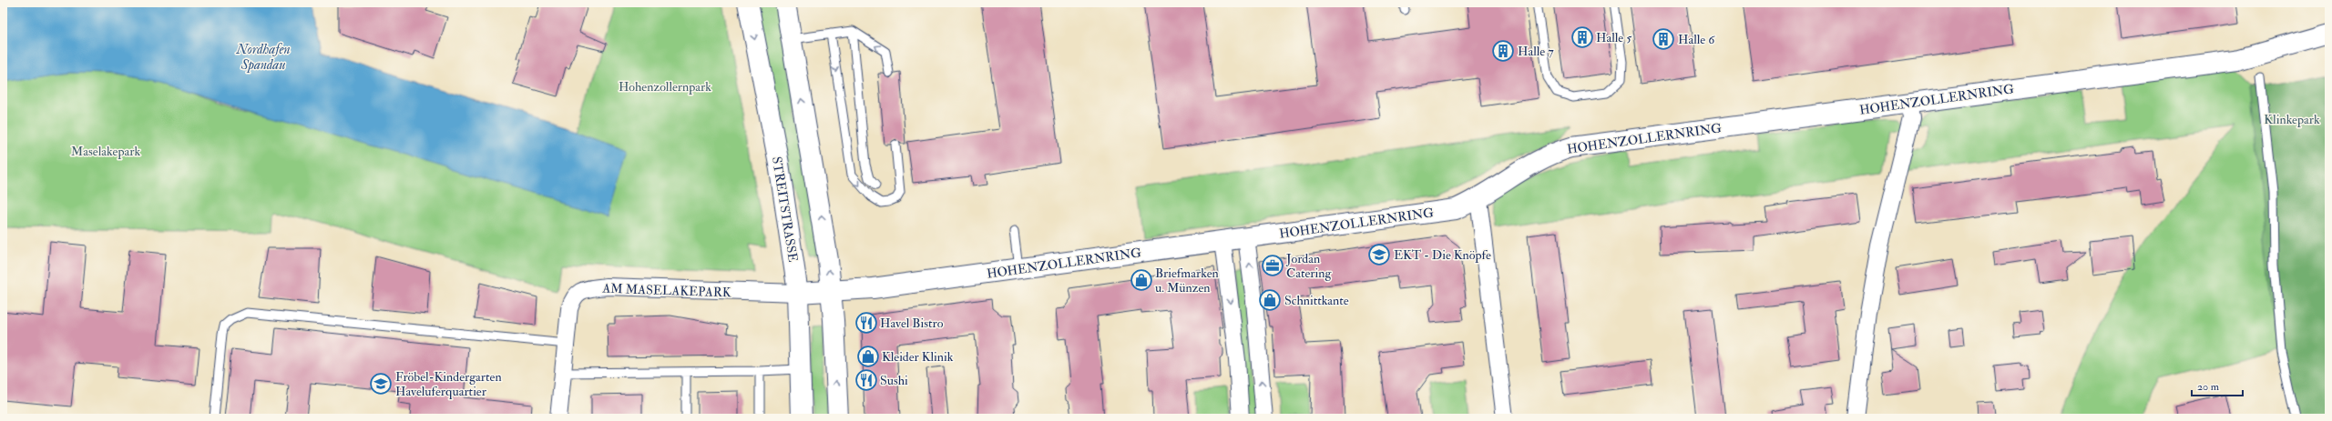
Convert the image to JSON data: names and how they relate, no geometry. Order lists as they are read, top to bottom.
{
  "streets": {
    "street": ["HOHENZOLLERNRING", "STREITSTRASSE", "AM MASELAKEPARK"]
  },
  "crossings": [
    ["HOHENZOLLERNRING", "STREITSTRASSE"],
    ["HOHENZOLLERNRING", "AM MASELAKEPARK"],
    ["STREITSTRASSE", "AM MASELAKEPARK"]
  ],
  "water": ["Nordhafen Spandau"],
  "parks": ["Hohenzollernpark", "Klinkepark", "Maselakepark"],
  "places": {
    "building": ["Halle 5", "Halle 6", "Halle 7"],
    "school or university": ["EKT - Die Knöpfe", "Fröbel-Kindergarten Haveluferquartier"],
    "office": ["Jordan Catering"],
    "shop": ["Briefmarken u. Münzen", "Schnittkante", "Kleider Klinik"],
    "restaurant": ["Havel Bistro", "Sushi"]
  },
  "scale_bar": "20 m"
}
